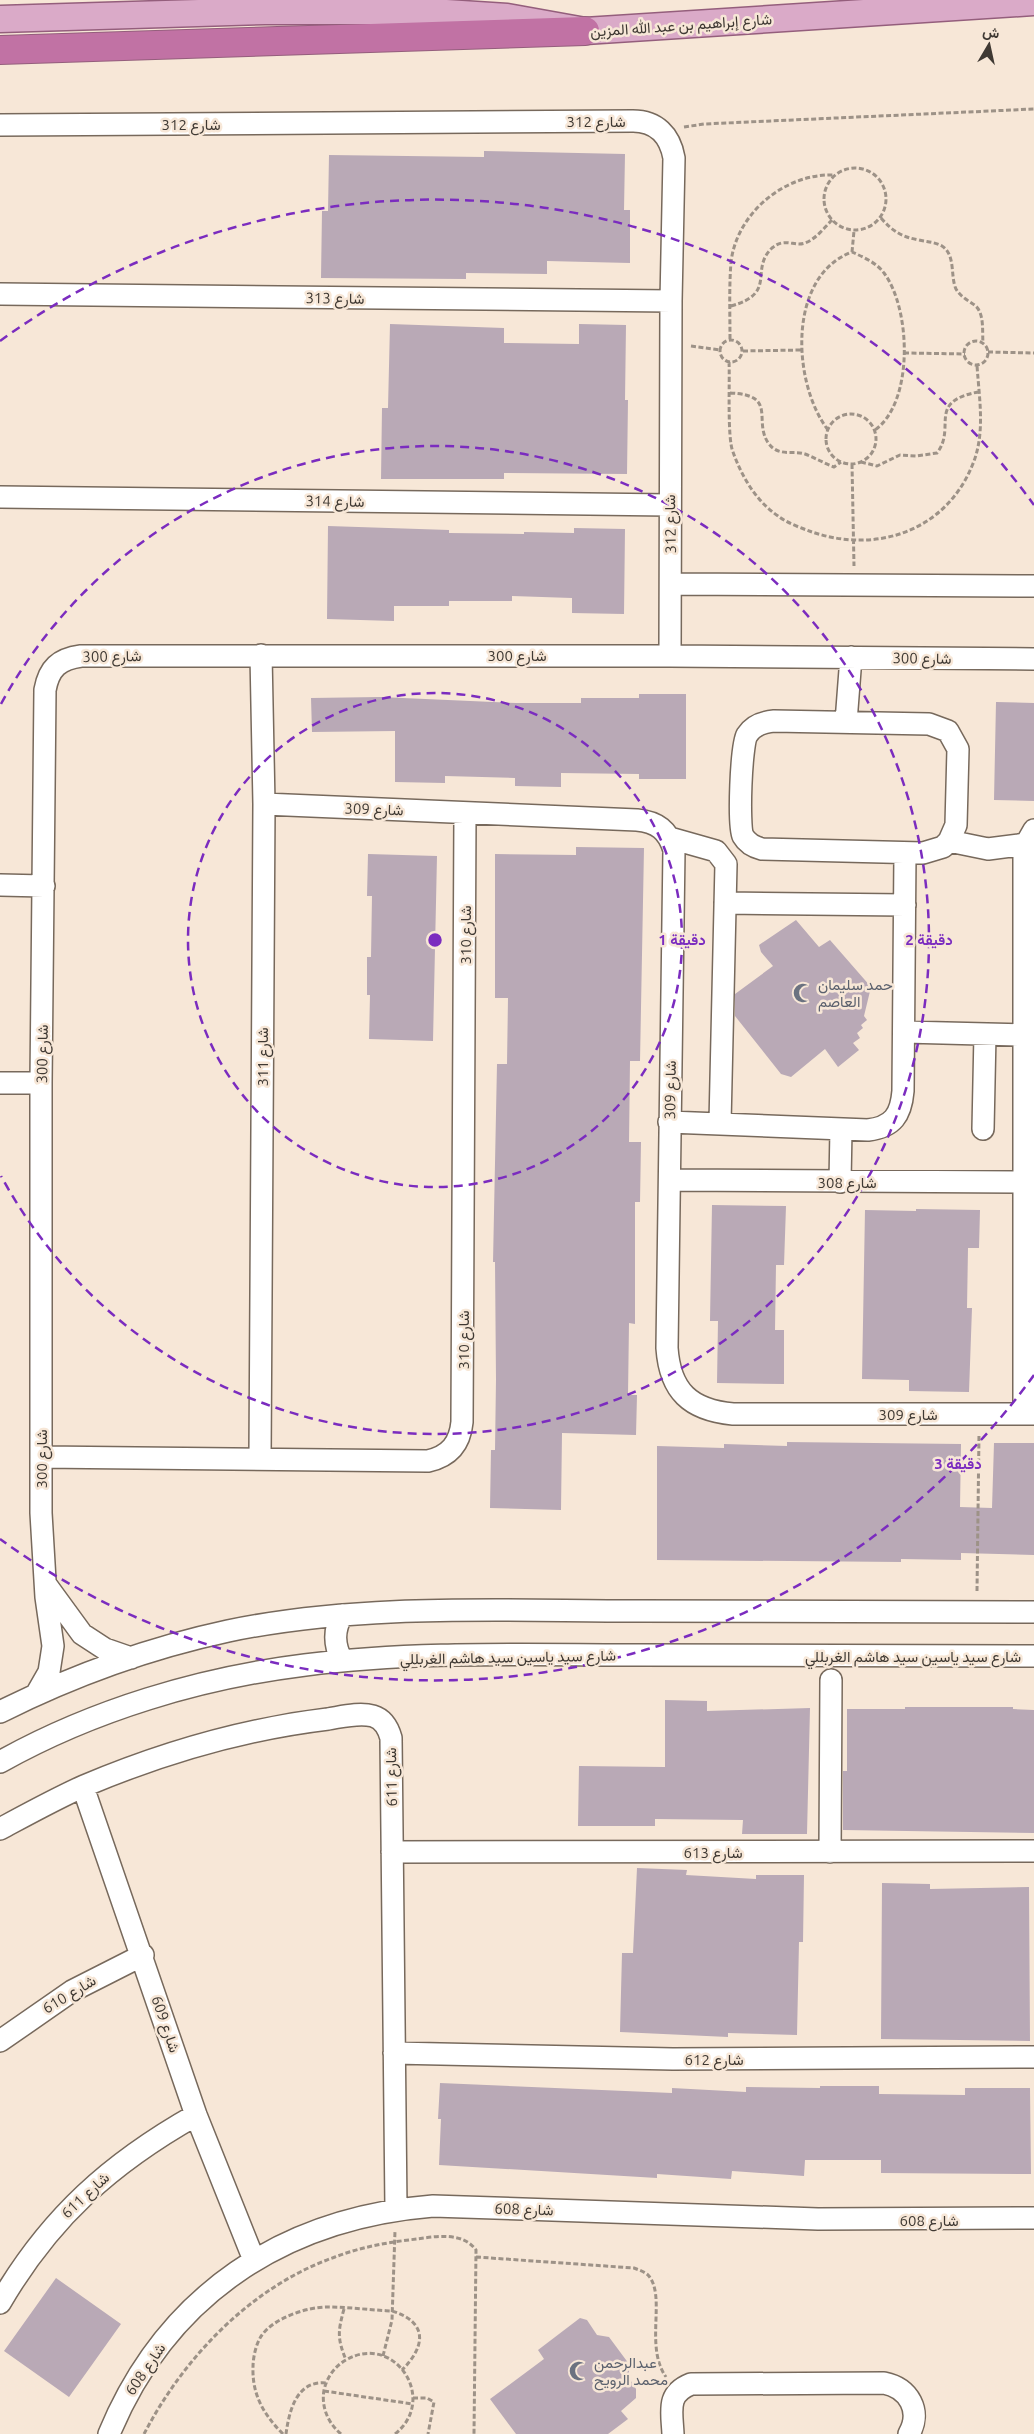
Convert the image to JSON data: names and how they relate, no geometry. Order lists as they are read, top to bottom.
{
  "streets": {
    "main road": ["شارع إبراهيم بن عبد الله المزين"],
    "street": [
      "شارع 312",
      "شارع 313",
      "شارع 314",
      "شارع 300",
      "شارع 309",
      "شارع 310",
      "شارع 311",
      "شارع 308",
      "شارع سيد ياسين سيد هاشم الغربللي",
      "شارع 611",
      "شارع 613",
      "شارع 610",
      "شارع 609",
      "شارع 612",
      "شارع 608"
    ]
  },
  "crossings": [
    ["شارع 312", "شارع 313"],
    ["شارع 312", "شارع 314"],
    ["شارع 312", "شارع 300"],
    ["شارع 300", "شارع 310"],
    ["شارع 300", "شارع 311"],
    ["شارع 309", "شارع 310"],
    ["شارع 309", "شارع 311"],
    ["شارع 309", "شارع 308"],
    ["شارع 310", "شارع 311"],
    ["شارع 611", "شارع 613"],
    ["شارع 611", "شارع 609"],
    ["شارع 611", "شارع 612"],
    ["شارع 611", "شارع 608"],
    ["شارع 610", "شارع 609"],
    ["شارع 609", "شارع 608"]
  ],
  "places": {
    "mosque": ["حمد سليمان العاصم", "عبدالرحمن محمد الرويح"]
  },
  "north": "top",
  "rings": ["1 دقيقة", "2 دقيقة", "3 دقيقة"]
}
